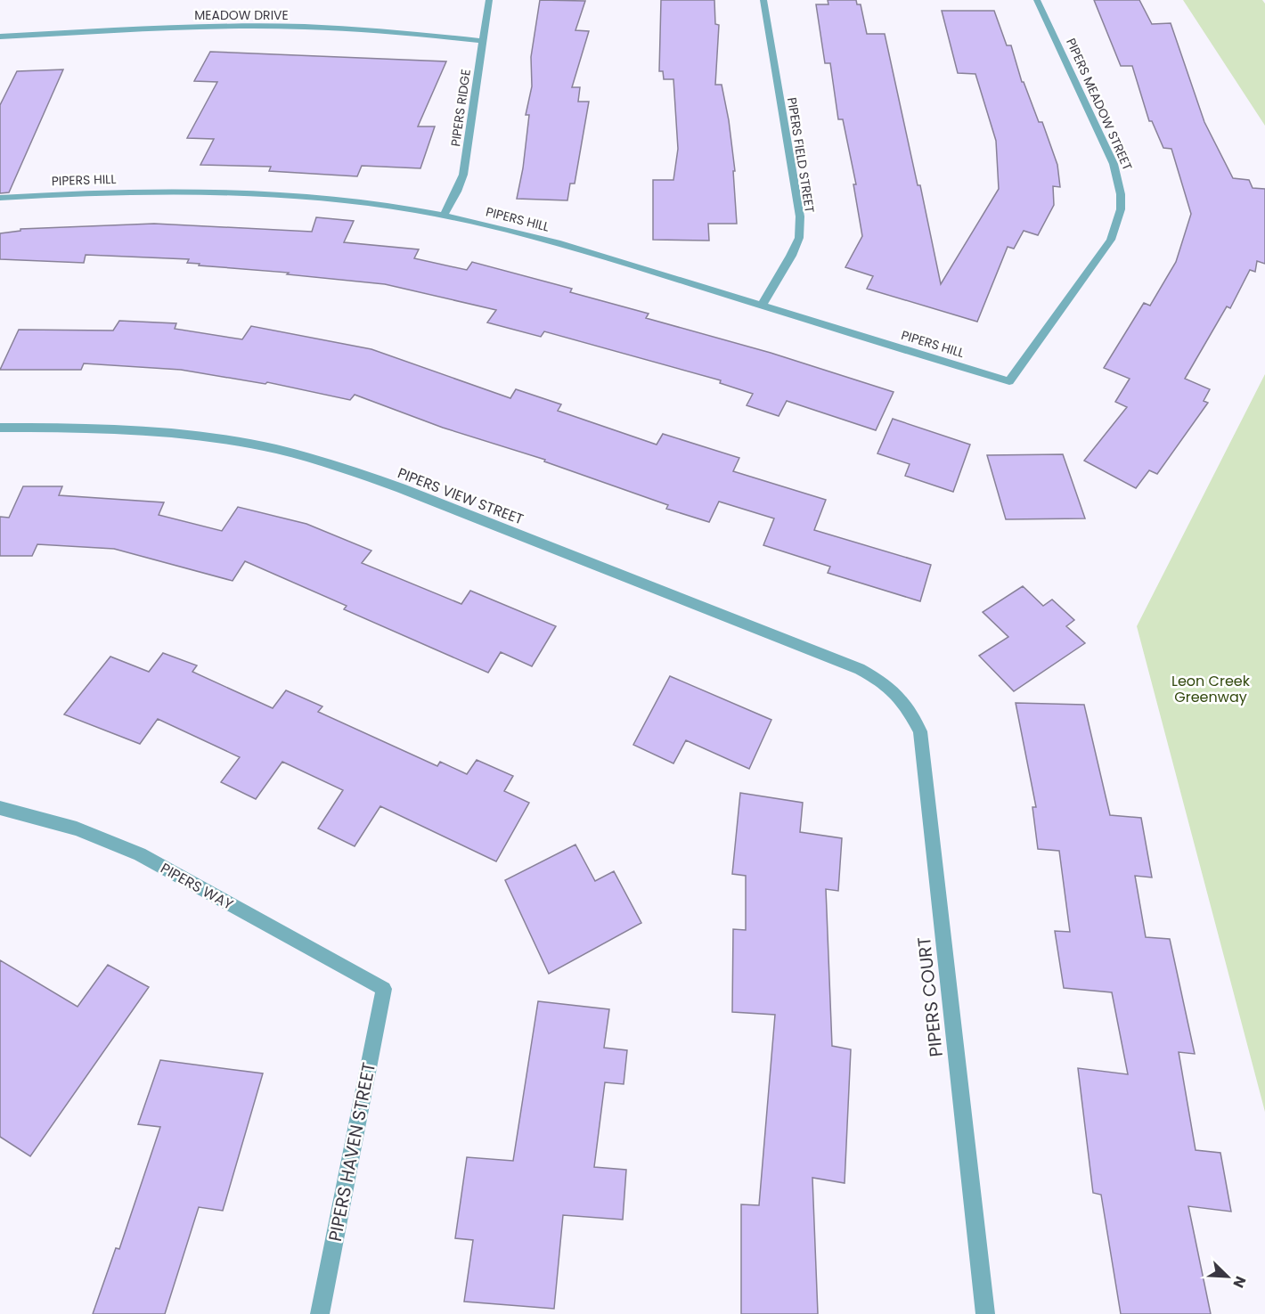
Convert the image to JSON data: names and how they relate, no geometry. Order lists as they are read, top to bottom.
{
  "streets": {
    "street": [
      "MEADOW DRIVE",
      "PIPERS MEADOW STREET",
      "PIPERS RIDGE",
      "PIPERS FIELD STREET",
      "PIPERS HILL",
      "PIPERS VIEW STREET",
      "PIPERS WAY",
      "PIPERS COURT",
      "PIPERS HAVEN STREET"
    ]
  },
  "crossings": [
    ["MEADOW DRIVE", "PIPERS RIDGE"],
    ["PIPERS MEADOW STREET", "PIPERS HILL"],
    ["PIPERS RIDGE", "PIPERS HILL"],
    ["PIPERS FIELD STREET", "PIPERS HILL"],
    ["PIPERS VIEW STREET", "PIPERS COURT"],
    ["PIPERS WAY", "PIPERS HAVEN STREET"]
  ],
  "parks": ["Leon Creek Greenway"],
  "north": "bottom right"
}
